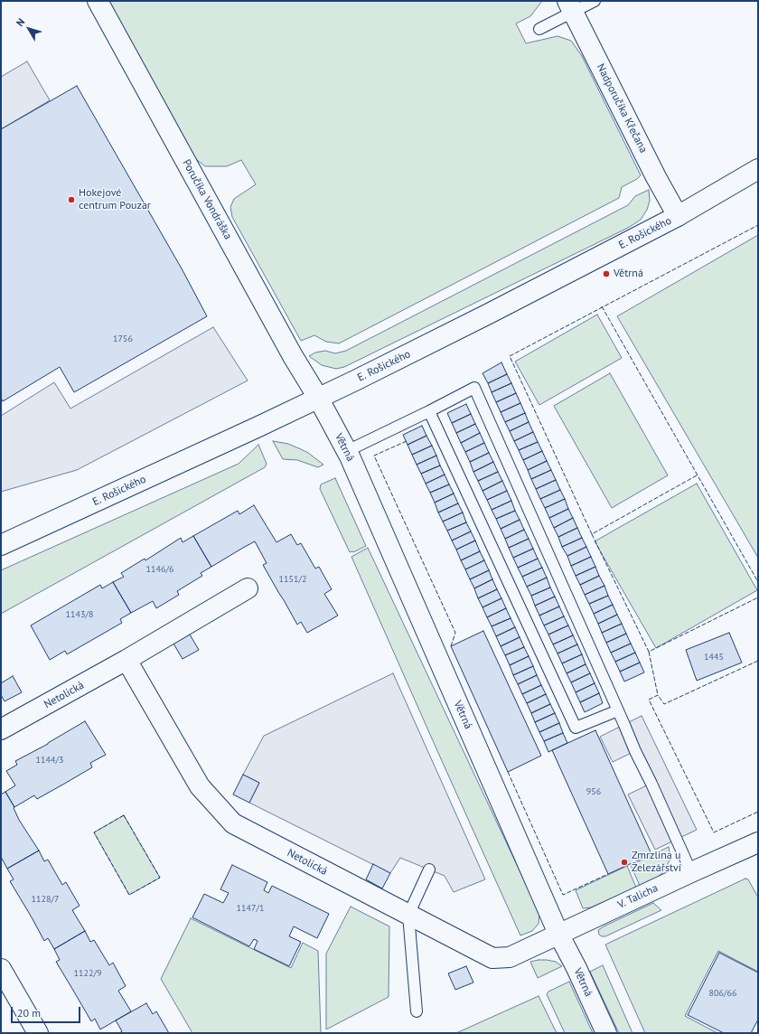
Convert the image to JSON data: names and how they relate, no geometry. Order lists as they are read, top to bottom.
{
  "streets": {
    "street": [
      "Nadporučíka Křečana",
      "Poručíka Vondráška",
      "E. Rošického",
      "Větrná",
      "Netolická",
      "V. Talicha"
    ]
  },
  "crossings": [
    ["Nadporučíka Křečana", "E. Rošického"],
    ["Poručíka Vondráška", "E. Rošického"],
    ["Poručíka Vondráška", "Větrná"],
    ["E. Rošického", "Větrná"],
    ["Větrná", "Netolická"],
    ["Větrná", "V. Talicha"],
    ["Netolická", "V. Talicha"]
  ],
  "places": ["Hokejové centrum Pouzar", "Větrná", "Zmrzlina u Železářství"],
  "house_numbers": [
    "1756",
    "1146/6",
    "1151/2",
    "1143/8",
    "1445",
    "1144/3",
    "956",
    "1128/7",
    "1147/1",
    "1122/9",
    "806/66"
  ],
  "scale_bar": "20 m",
  "north": "top left"
}
